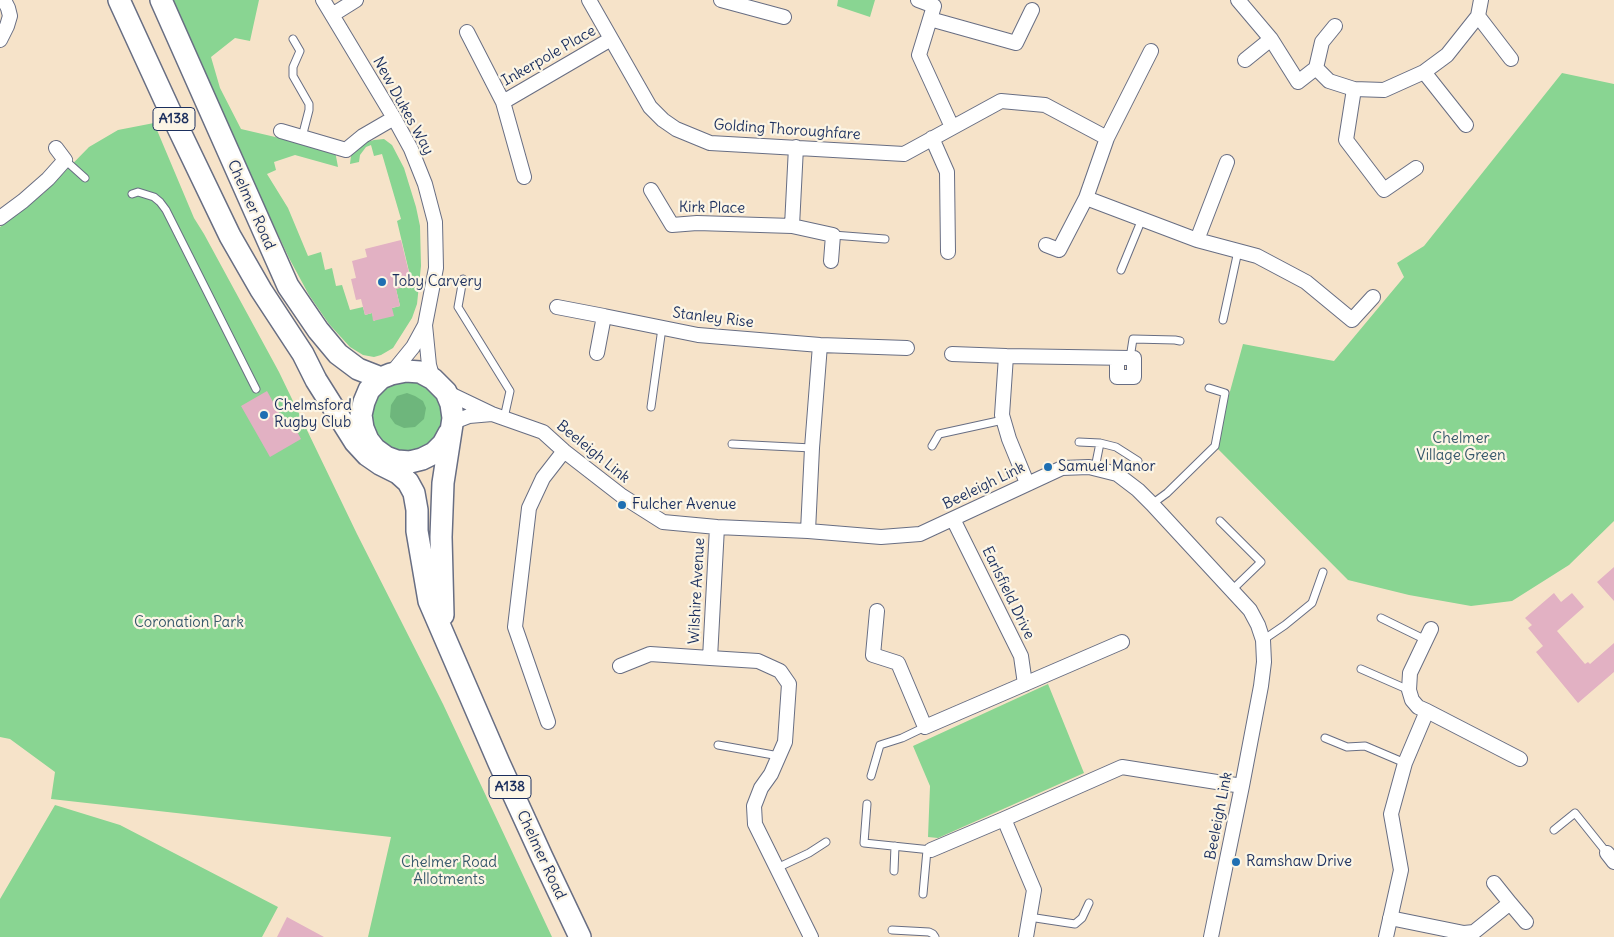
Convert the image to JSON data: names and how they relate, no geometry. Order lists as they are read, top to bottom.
{
  "streets": {
    "main road": ["A138", "Chelmer Road"],
    "street": [
      "Inkerpole Place",
      "New Dukes Way",
      "Golding Thoroughfare",
      "Kirk Place",
      "Stanley Rise",
      "Beeleigh Link",
      "Wilshire Avenue",
      "Earlsfield Drive"
    ]
  },
  "crossings": [
    ["Inkerpole Place", "Golding Thoroughfare"],
    ["New Dukes Way", "Chelmer Road"],
    ["New Dukes Way", "Beeleigh Link"],
    ["Chelmer Road", "Beeleigh Link"],
    ["Beeleigh Link", "Wilshire Avenue"],
    ["Beeleigh Link", "Earlsfield Drive"]
  ],
  "parks": ["Chelmer Village Green", "Coronation Park", "Chelmer Road Allotments"],
  "places": [
    "Toby Carvery",
    "Chelmsford Rugby Club",
    "Samuel Manor",
    "Fulcher Avenue",
    "Ramshaw Drive"
  ]
}
